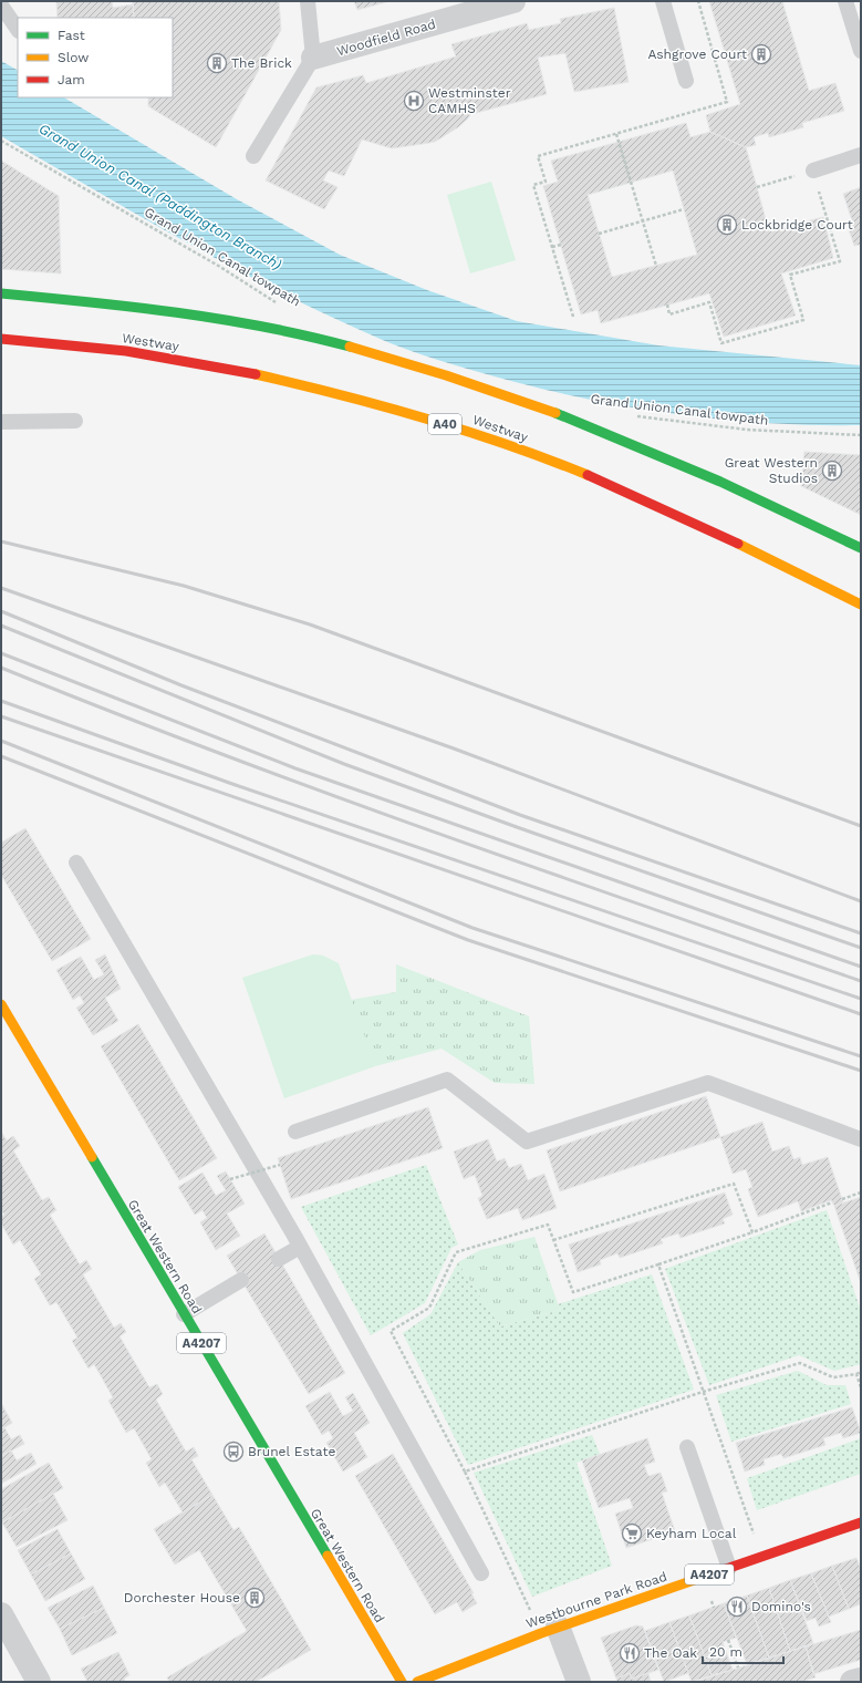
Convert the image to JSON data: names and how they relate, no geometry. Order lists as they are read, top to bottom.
{
  "streets": {
    "main road": [
      "Westway",
      "A40",
      "Great Western Road",
      "A4207",
      "Westbourne Park Road"
    ],
    "street": ["Woodfield Road"],
    "path": ["Grand Union Canal towpath"]
  },
  "water": ["Grand Union Canal (Paddington Branch)"],
  "places": {
    "building": [
      "Ashgrove Court",
      "The Brick",
      "Lockbridge Court",
      "Great Western Studios",
      "Dorchester House"
    ],
    "hospital": ["Westminster CAMHS"],
    "bus stop": ["Brunel Estate"],
    "supermarket": ["Keyham Local"],
    "restaurant": ["Domino's", "The Oak"]
  },
  "legend": ["Fast", "Slow", "Jam"],
  "scale_bar": "20 m"
}
